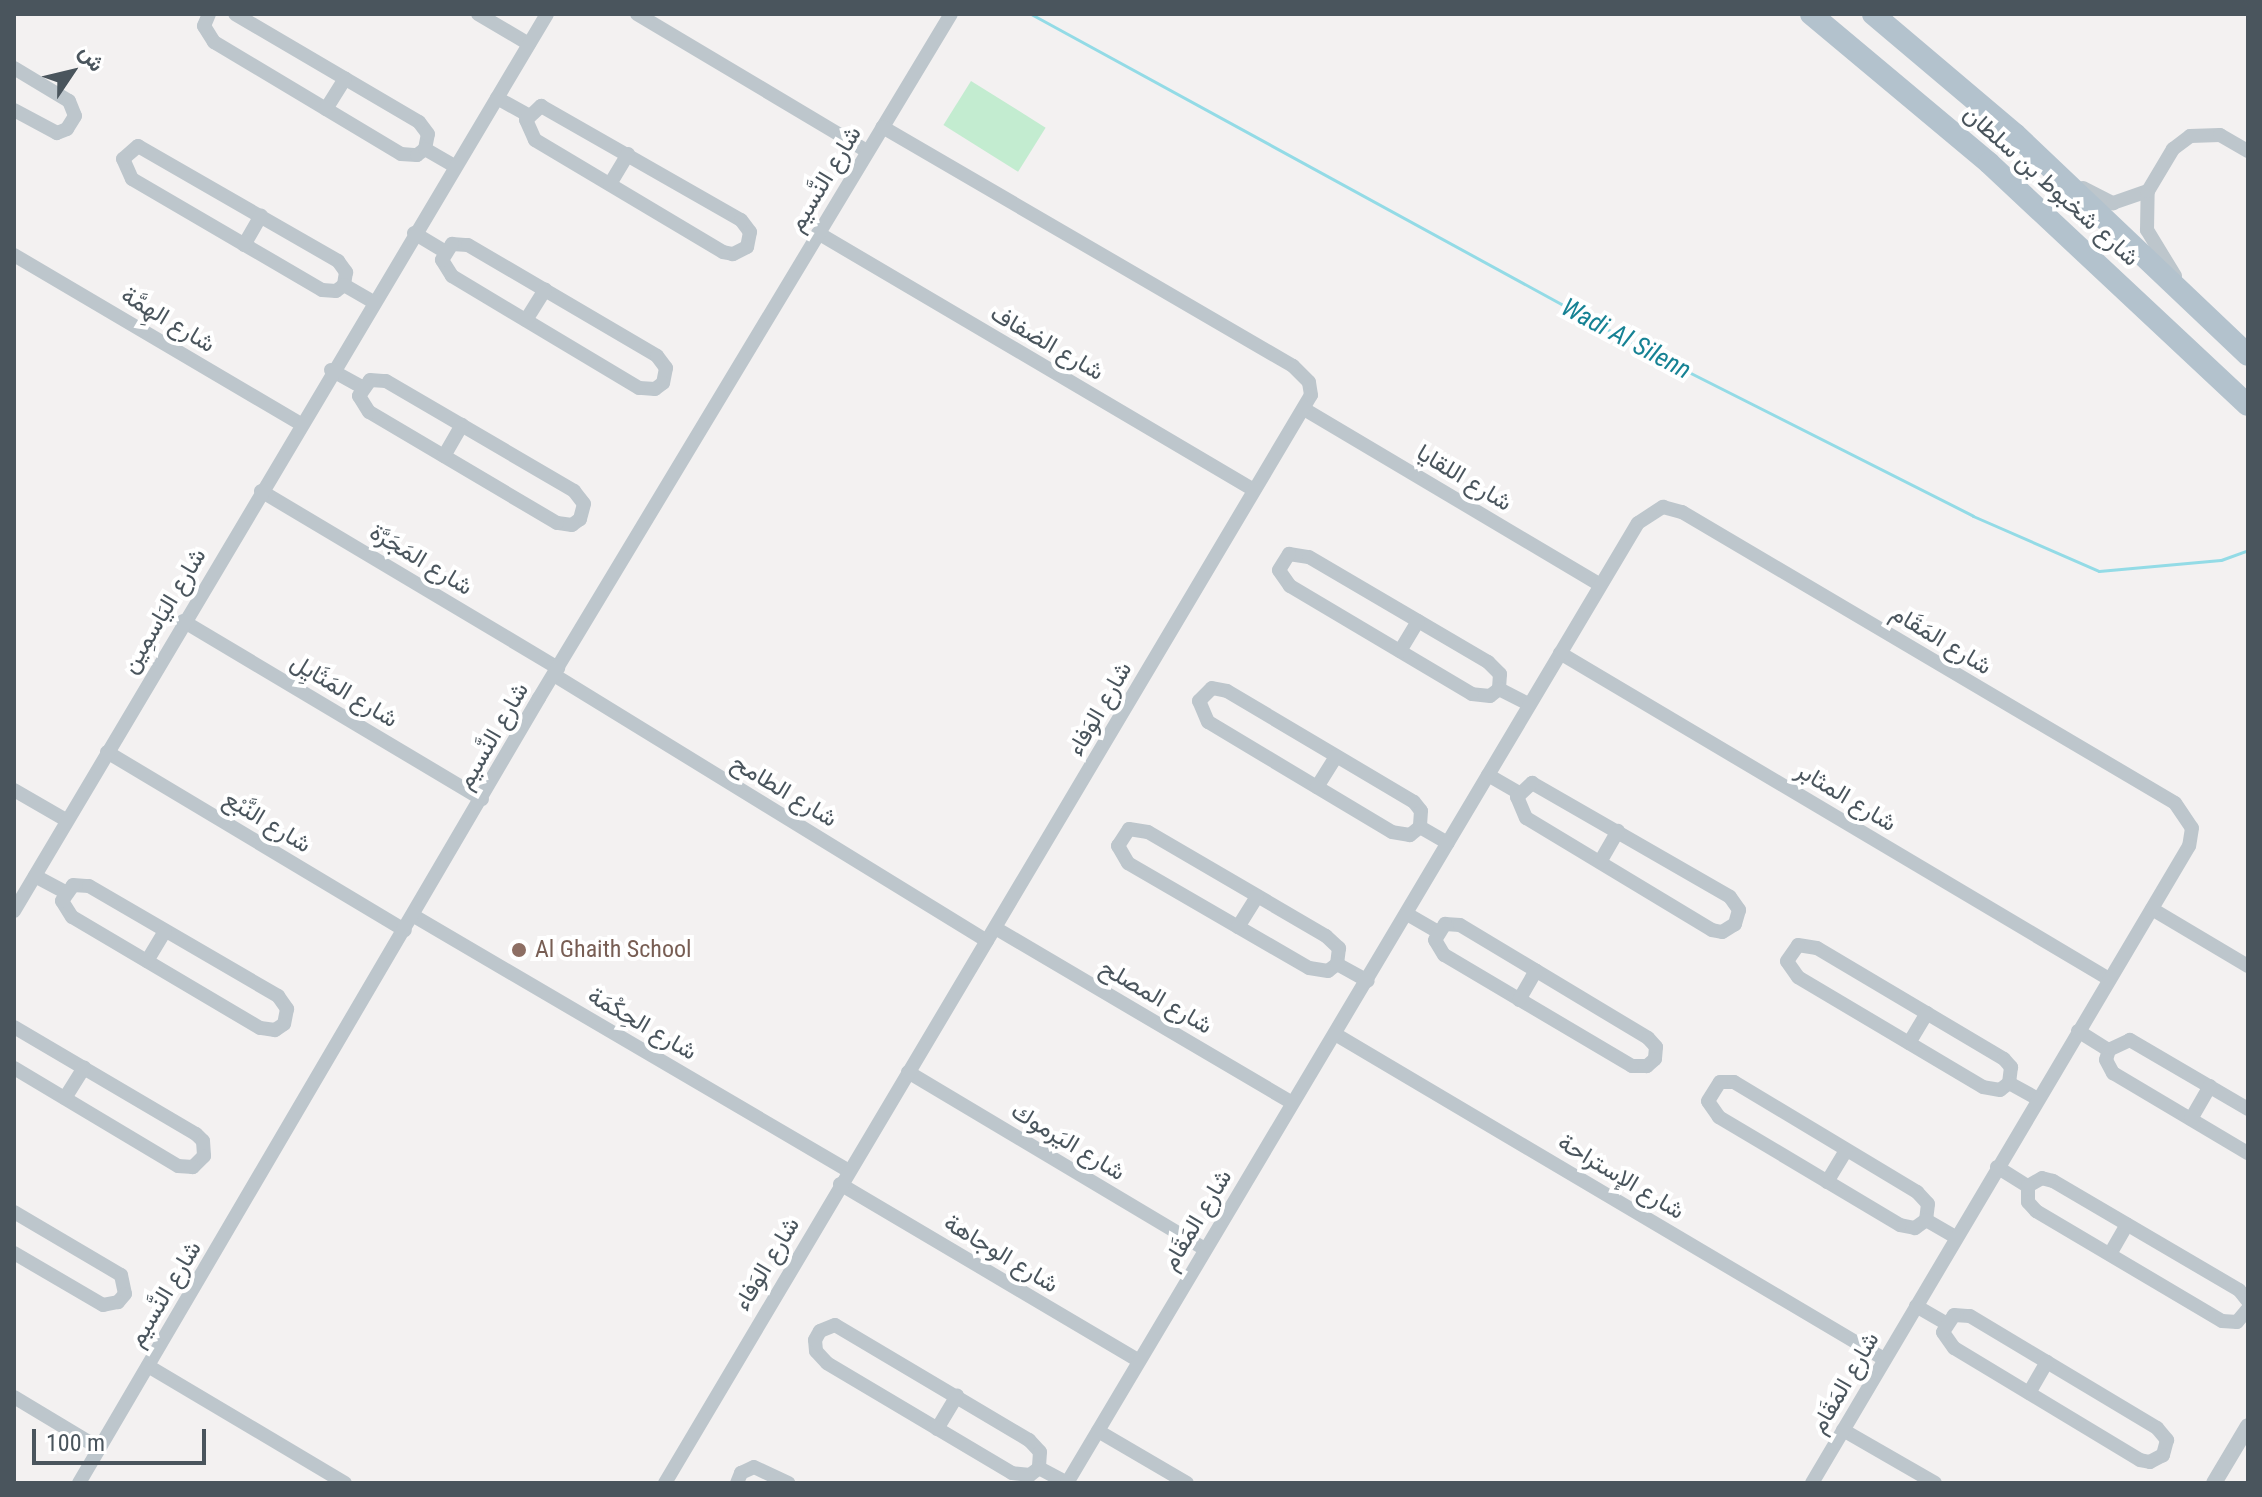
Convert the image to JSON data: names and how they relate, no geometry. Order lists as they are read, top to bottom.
{
  "streets": {
    "main road": ["شارع شخبوط بن سلطان"],
    "street": [
      "شارع النَّسيم",
      "شارع الهِمَّة",
      "شارع الضفاف",
      "شارع اللقايا",
      "شارع المَجَرَّة",
      "شارع اليَاسمِين",
      "شارع المَقَام",
      "شارع المَثَايِل",
      "شارع الوَفاء",
      "شارع الطامح",
      "شارع المثابر",
      "شارع النَّبْع",
      "شارع المصلح",
      "شارع الحِكْمَة",
      "شارع اليَرموك",
      "شارع الإستراحة",
      "شارع الوجاهة"
    ]
  },
  "crossings": [
    ["شارع النَّسيم", "شارع الضفاف"],
    ["شارع النَّسيم", "شارع المَجَرَّة"],
    ["شارع النَّسيم", "شارع المَثَايِل"],
    ["شارع النَّسيم", "شارع الطامح"],
    ["شارع النَّسيم", "شارع النَّبْع"],
    ["شارع النَّسيم", "شارع الحِكْمَة"],
    ["شارع الهِمَّة", "شارع اليَاسمِين"],
    ["شارع الضفاف", "شارع الوَفاء"],
    ["شارع اللقايا", "شارع المَقَام"],
    ["شارع اللقايا", "شارع الوَفاء"],
    ["شارع المَجَرَّة", "شارع اليَاسمِين"],
    ["شارع المَجَرَّة", "شارع الطامح"],
    ["شارع اليَاسمِين", "شارع المَثَايِل"],
    ["شارع اليَاسمِين", "شارع النَّبْع"],
    ["شارع المَقَام", "شارع المثابر"],
    ["شارع المَقَام", "شارع المصلح"],
    ["شارع المَقَام", "شارع اليَرموك"],
    ["شارع المَقَام", "شارع الإستراحة"],
    ["شارع المَقَام", "شارع الوجاهة"],
    ["شارع الوَفاء", "شارع الطامح"],
    ["شارع الوَفاء", "شارع المصلح"],
    ["شارع الوَفاء", "شارع الحِكْمَة"],
    ["شارع الوَفاء", "شارع اليَرموك"],
    ["شارع الوَفاء", "شارع الوجاهة"],
    ["شارع الطامح", "شارع المصلح"]
  ],
  "water": ["Wadi Al Silenn"],
  "places": ["Al Ghaith School"],
  "scale_bar": "100 m",
  "north": "top right"
}
